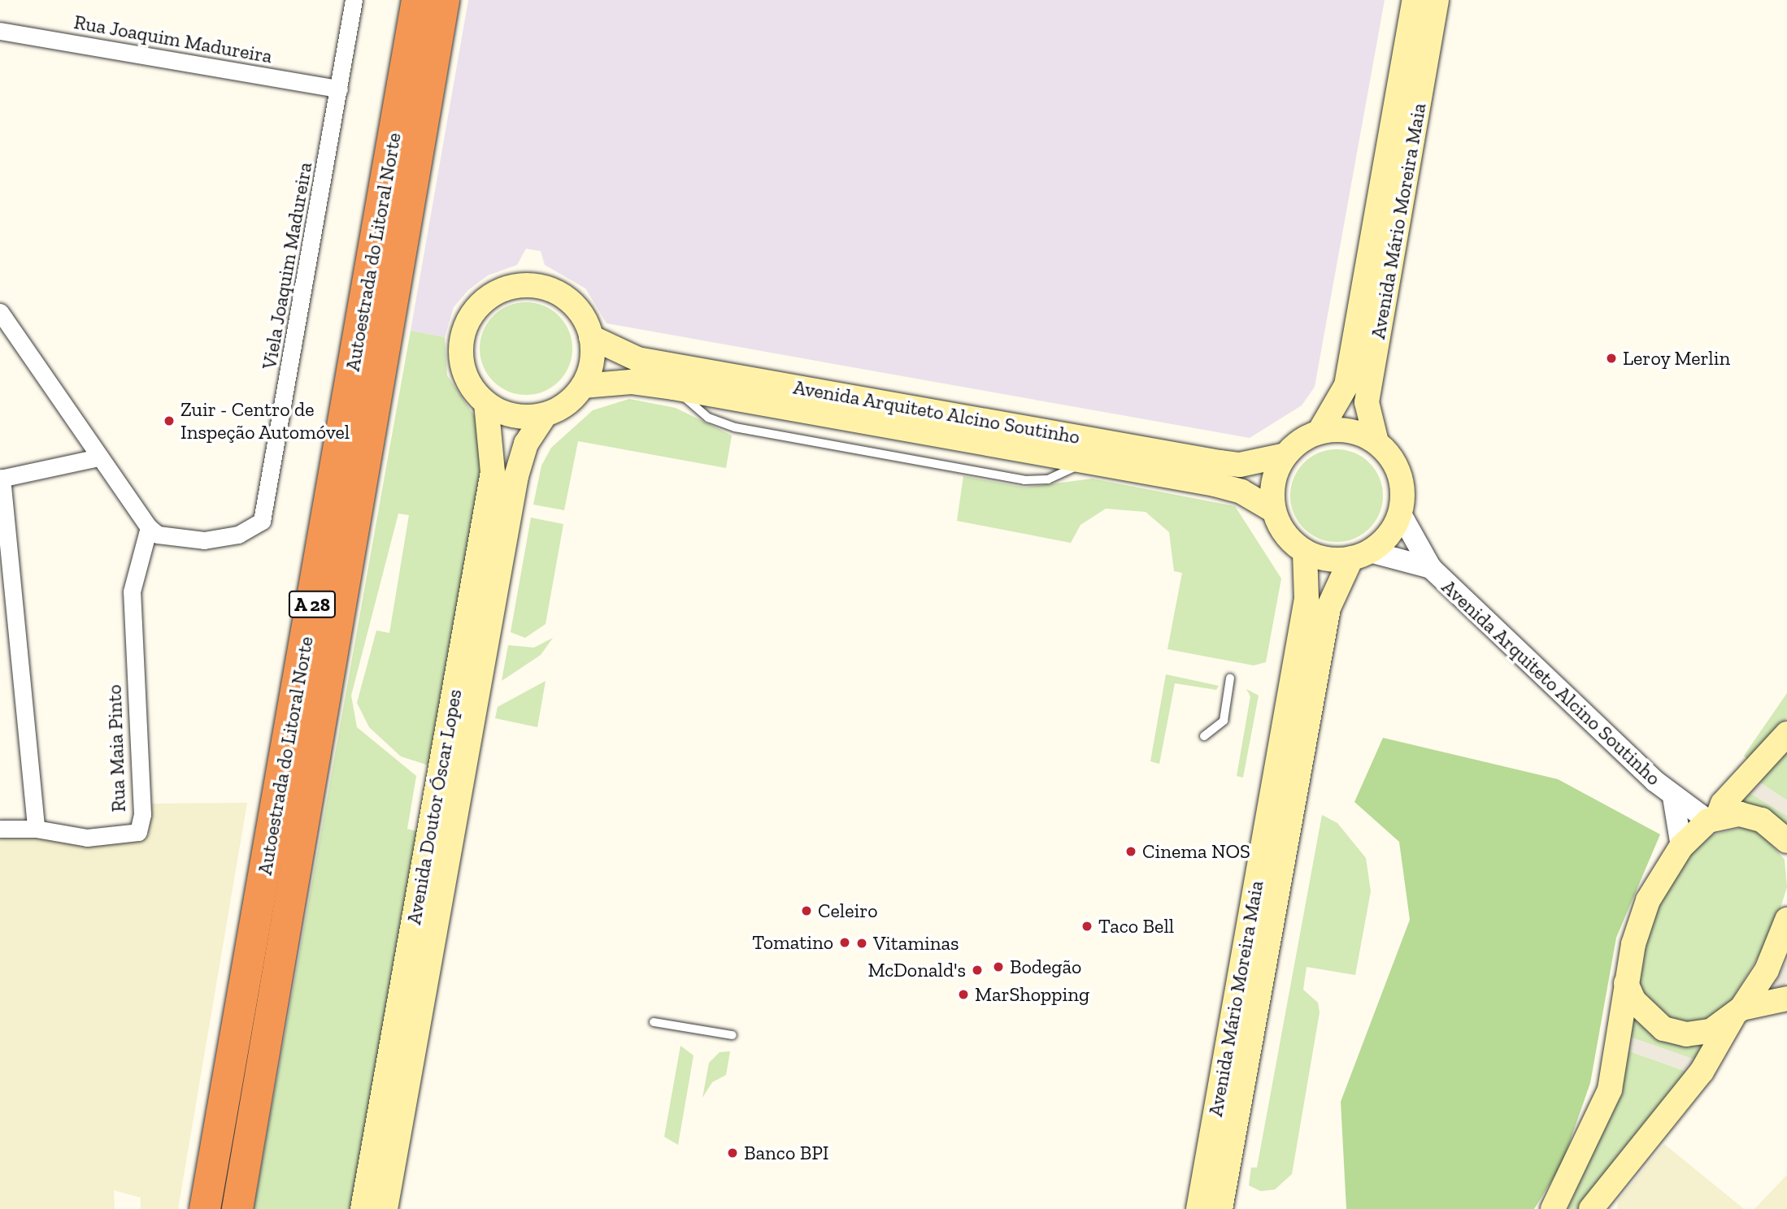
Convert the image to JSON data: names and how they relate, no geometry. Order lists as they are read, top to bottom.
{
  "streets": {
    "highway": ["Autoestrada do Litoral Norte", "A 28"],
    "main road": ["Avenida Mário Moreira Maia", "Avenida Arquiteto Alcino Soutinho", "Avenida Doutor Óscar Lopes"],
    "street": ["Rua Joaquim Madureira", "Viela Joaquim Madureira", "Rua Maia Pinto"]
  },
  "crossings": [
    ["Rua Joaquim Madureira", "Viela Joaquim Madureira"],
    ["Avenida Mário Moreira Maia", "Avenida Arquiteto Alcino Soutinho"],
    ["Viela Joaquim Madureira", "Rua Maia Pinto"],
    ["Avenida Arquiteto Alcino Soutinho", "Avenida Doutor Óscar Lopes"]
  ],
  "places": [
    "Leroy Merlin",
    "Zuir - Centro de Inspeção Automóvel",
    "Cinema NOS",
    "Celeiro",
    "Taco Bell",
    "Tomatino",
    "Vitaminas",
    "Bodegão",
    "McDonald's",
    "MarShopping",
    "Banco BPI"
  ]
}
